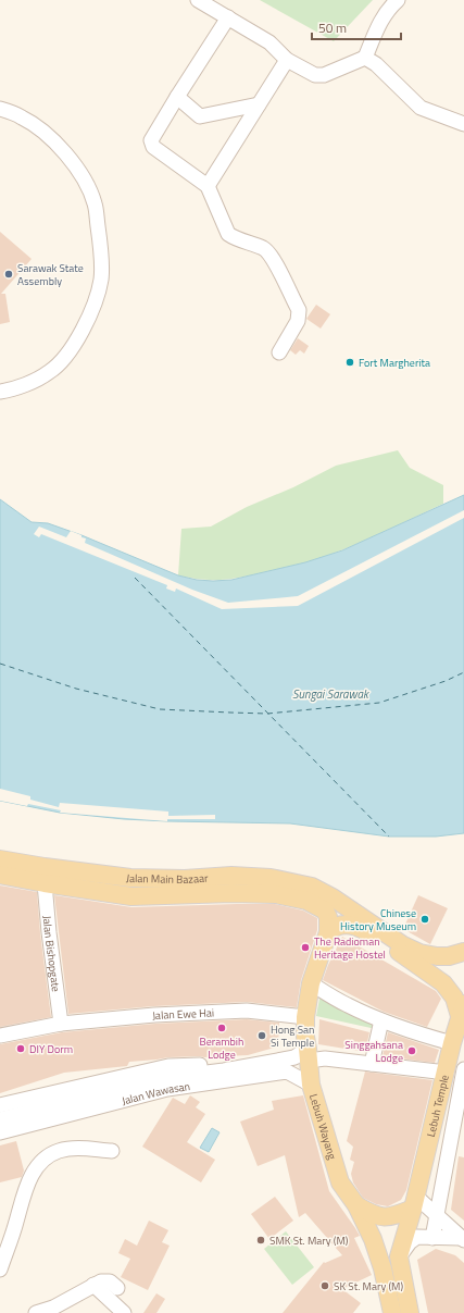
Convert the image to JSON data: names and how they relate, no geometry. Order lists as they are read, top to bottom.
{
  "streets": {
    "main road": ["Jalan Main Bazaar", "Lebuh Temple", "Lebuh Wayang"],
    "street": ["Jalan Bishopgate", "Jalan Ewe Hai", "Jalan Wawasan"]
  },
  "crossings": [
    ["Jalan Main Bazaar", "Jalan Bishopgate"],
    ["Jalan Bishopgate", "Jalan Ewe Hai"],
    ["Jalan Ewe Hai", "Lebuh Wayang"],
    ["Jalan Wawasan", "Lebuh Wayang"]
  ],
  "water": ["Sungai Sarawak"],
  "places": [
    "Sarawak State Assembly",
    "Fort Margherita",
    "Chinese History Museum",
    "The Radioman Heritage Hostel",
    "Berambih Lodge",
    "Hong San Si Temple",
    "DIY Dorm",
    "Singgahsana Lodge",
    "SMK St. Mary (M)",
    "SK St. Mary (M)"
  ],
  "scale_bar": "50 m"
}
